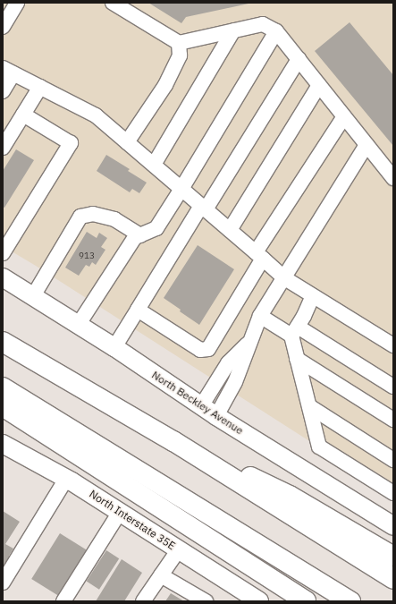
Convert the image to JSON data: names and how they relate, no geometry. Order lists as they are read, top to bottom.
{
  "streets": {
    "main road": ["North Beckley Avenue", "North Interstate 35E"]
  },
  "house_numbers": ["913"]
}
